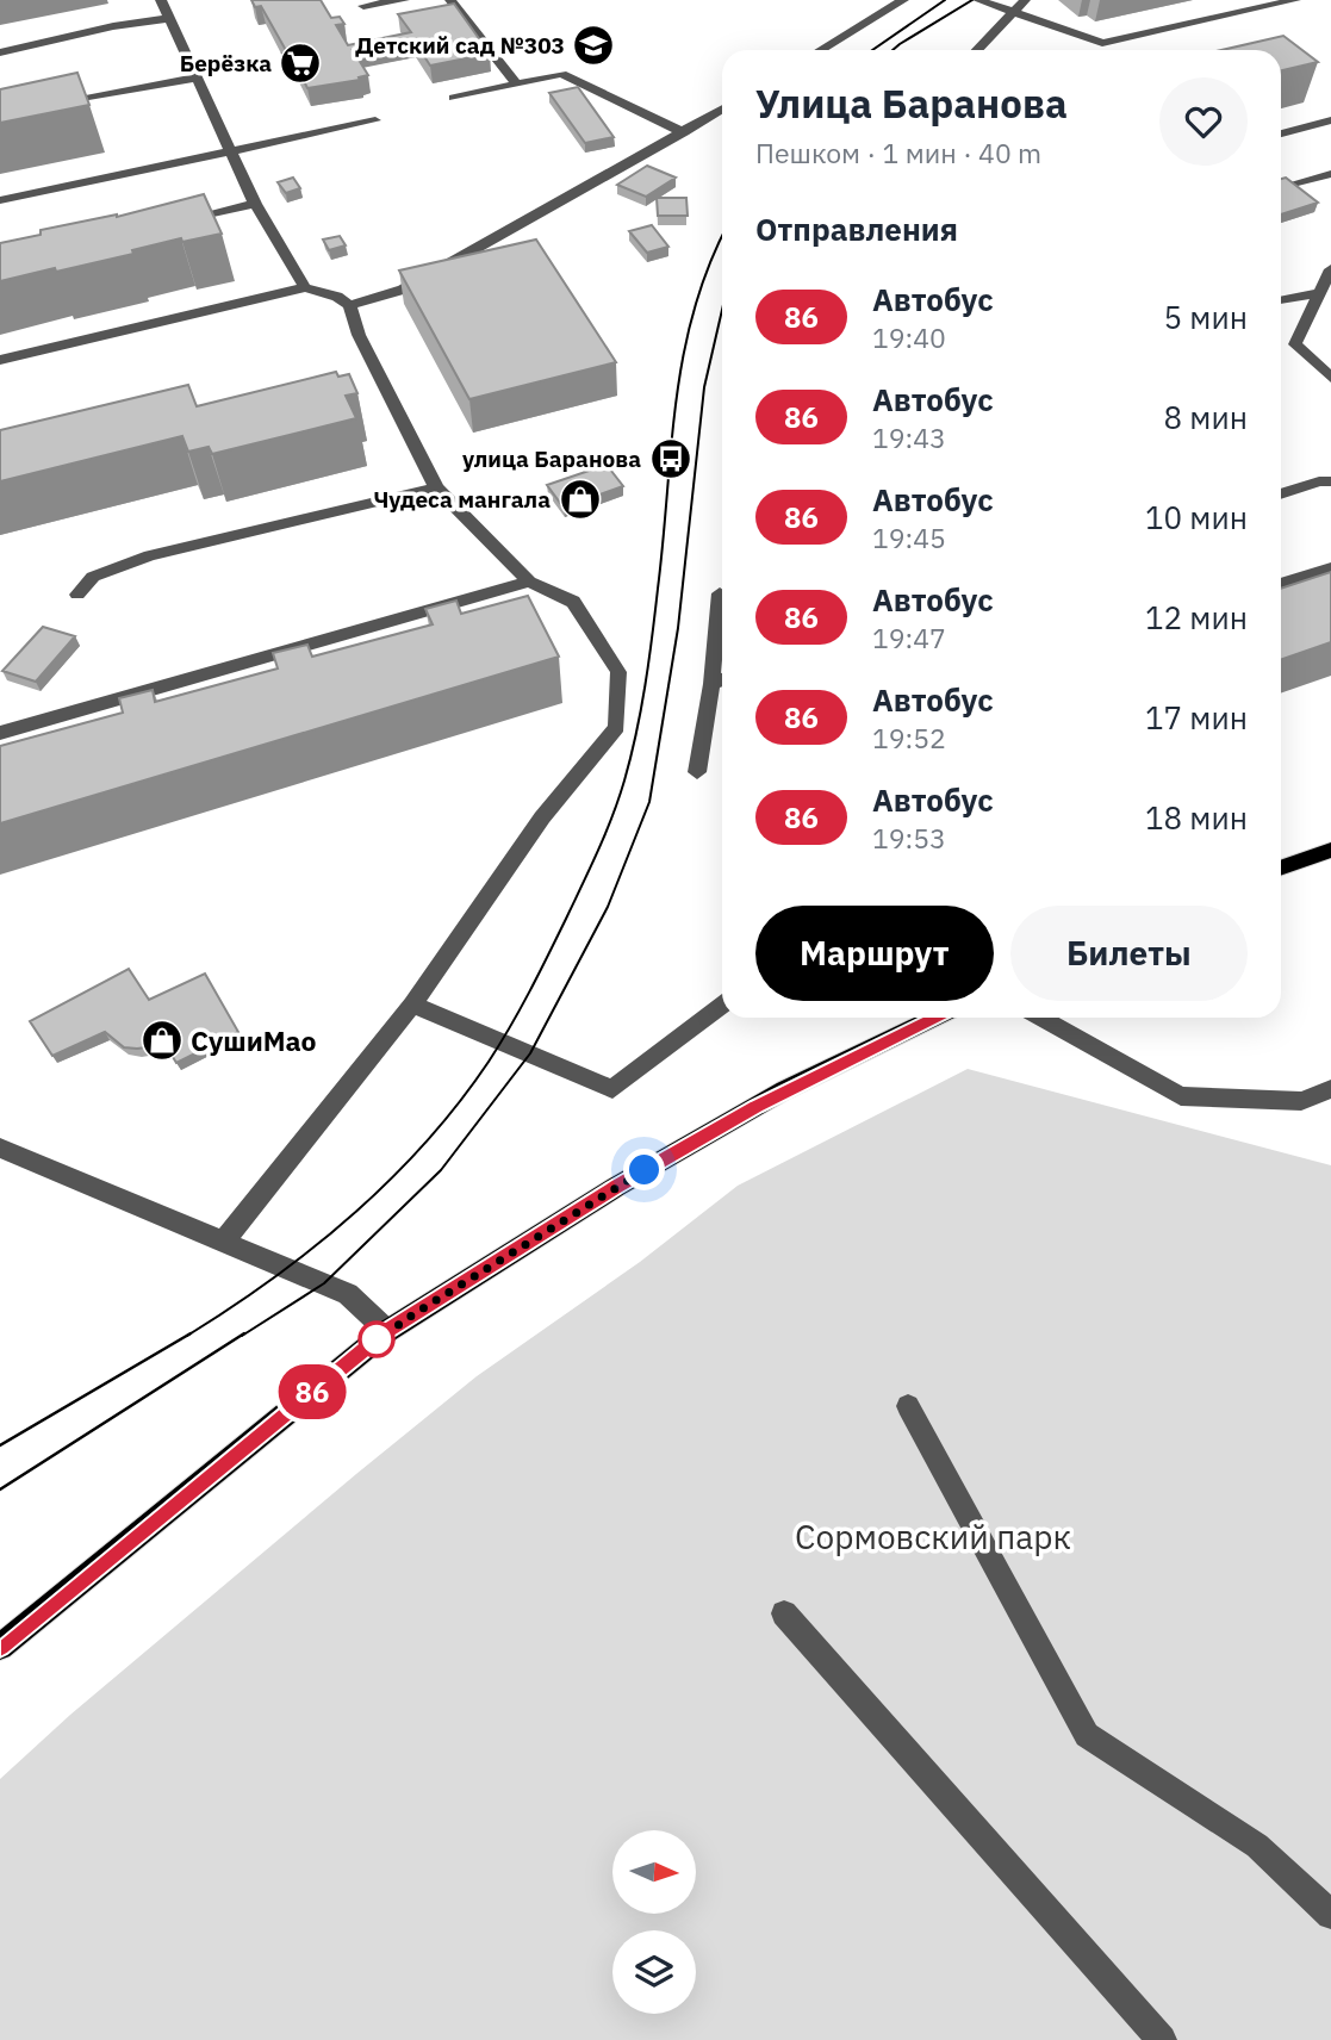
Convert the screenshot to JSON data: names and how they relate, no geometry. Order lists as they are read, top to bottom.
{
  "parks": ["Сормовский парк"],
  "places": {
    "school or university": ["Детский сад №303"],
    "supermarket": ["Берёзка"],
    "bus stop": ["улица Баранова"],
    "shop": ["Чудеса мангала", "СушиМао"]
  },
  "lines": ["bus line 86"],
  "north": "right",
  "page": {
    "on_map": "86",
    "heading": [
      ["Улица Баранова", "Пешком · 1 мин · 40 m"],
      "Отправления"
    ],
    "list": [
      {
        "mark": "86",
        "name": "Автобус",
        "note": "19:40",
        "value": "5 мин"
      },
      {
        "mark": "86",
        "name": "Автобус",
        "note": "19:43",
        "value": "8 мин"
      },
      {
        "mark": "86",
        "name": "Автобус",
        "note": "19:45",
        "value": "10 мин"
      },
      {
        "mark": "86",
        "name": "Автобус",
        "note": "19:47",
        "value": "12 мин"
      },
      {
        "mark": "86",
        "name": "Автобус",
        "note": "19:52",
        "value": "17 мин"
      },
      {
        "mark": "86",
        "name": "Автобус",
        "note": "19:53",
        "value": "18 мин"
      }
    ],
    "buttons": ["Маршрут", "Билеты"]
  }
}
